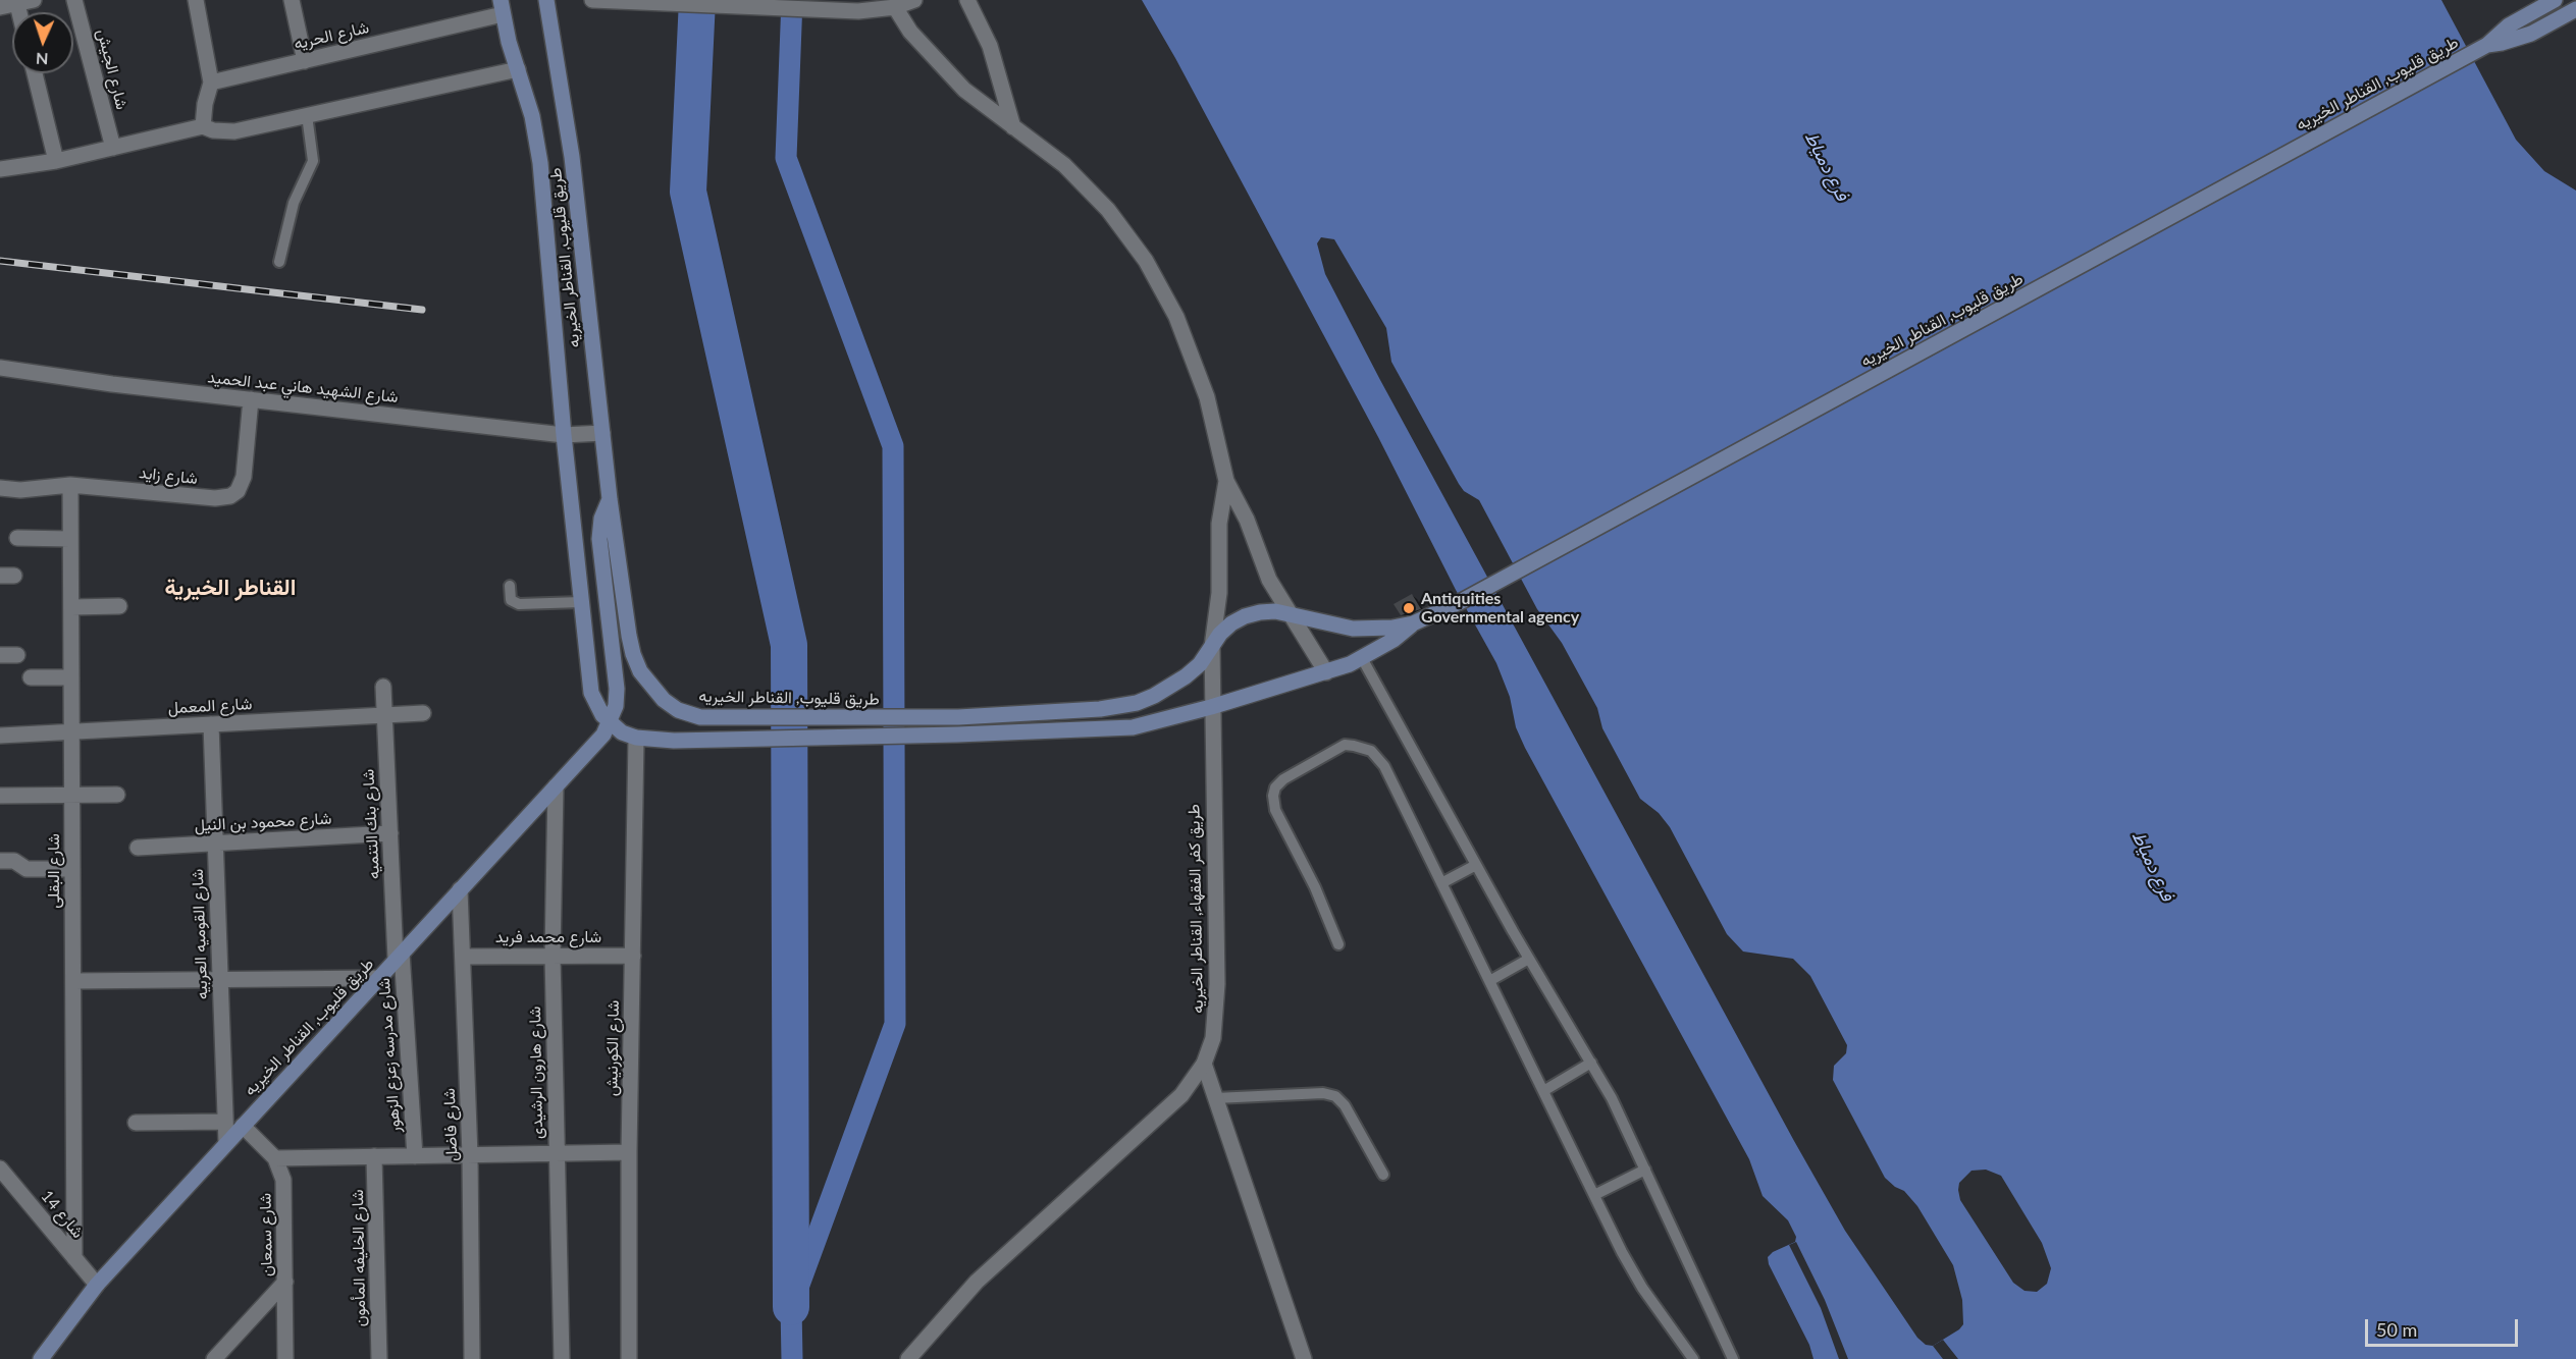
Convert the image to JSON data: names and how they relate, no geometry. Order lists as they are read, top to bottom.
{
  "streets": {
    "main road": ["طريق قليوب, القناطر الخيريه"],
    "street": [
      "شارع الحريه",
      "شارع الجيش",
      "شارع الشهيد هاني عبد الحميد",
      "شارع زايد",
      "شارع المعمل",
      "شارع محمود بن النيل",
      "شارع بنك التنميه",
      "شارع البقلى",
      "طريق كفر الفقهاء, القناطر الخيريه",
      "شارع القوميه العربيه",
      "شارع محمد فريد",
      "شارع الكورنيش",
      "شارع مدرسه زعزع الزهور",
      "شارع هارون الرشيدى",
      "شارع فاضل",
      "شارع 14",
      "شارع سمعان",
      "شارع الخليفه المأمون"
    ]
  },
  "crossings": [
    ["شارع الحريه", "طريق قليوب, القناطر الخيريه"],
    ["طريق قليوب, القناطر الخيريه", "شارع الشهيد هاني عبد الحميد"],
    ["طريق قليوب, القناطر الخيريه", "شارع بنك التنميه"],
    ["طريق قليوب, القناطر الخيريه", "طريق كفر الفقهاء, القناطر الخيريه"],
    ["طريق قليوب, القناطر الخيريه", "شارع القوميه العربيه"],
    ["طريق قليوب, القناطر الخيريه", "شارع الكورنيش"],
    ["طريق قليوب, القناطر الخيريه", "شارع مدرسه زعزع الزهور"],
    ["طريق قليوب, القناطر الخيريه", "شارع هارون الرشيدى"],
    ["طريق قليوب, القناطر الخيريه", "شارع فاضل"],
    ["طريق قليوب, القناطر الخيريه", "شارع 14"],
    ["طريق قليوب, القناطر الخيريه", "شارع سمعان"],
    ["شارع الشهيد هاني عبد الحميد", "شارع زايد"],
    ["شارع زايد", "شارع البقلى"],
    ["شارع المعمل", "شارع بنك التنميه"],
    ["شارع المعمل", "شارع البقلى"],
    ["شارع المعمل", "شارع القوميه العربيه"],
    ["شارع محمود بن النيل", "شارع بنك التنميه"],
    ["شارع محمود بن النيل", "شارع القوميه العربيه"],
    ["شارع بنك التنميه", "شارع مدرسه زعزع الزهور"],
    ["شارع البقلى", "شارع 14"],
    ["شارع محمد فريد", "شارع الكورنيش"],
    ["شارع محمد فريد", "شارع هارون الرشيدى"],
    ["شارع محمد فريد", "شارع فاضل"]
  ],
  "districts": ["القناطر الخيرية"],
  "water": ["فرع دمياط"],
  "places": ["Antiquities Governmental agency"],
  "scale_bar": "50 m",
  "north": "bottom"
}
